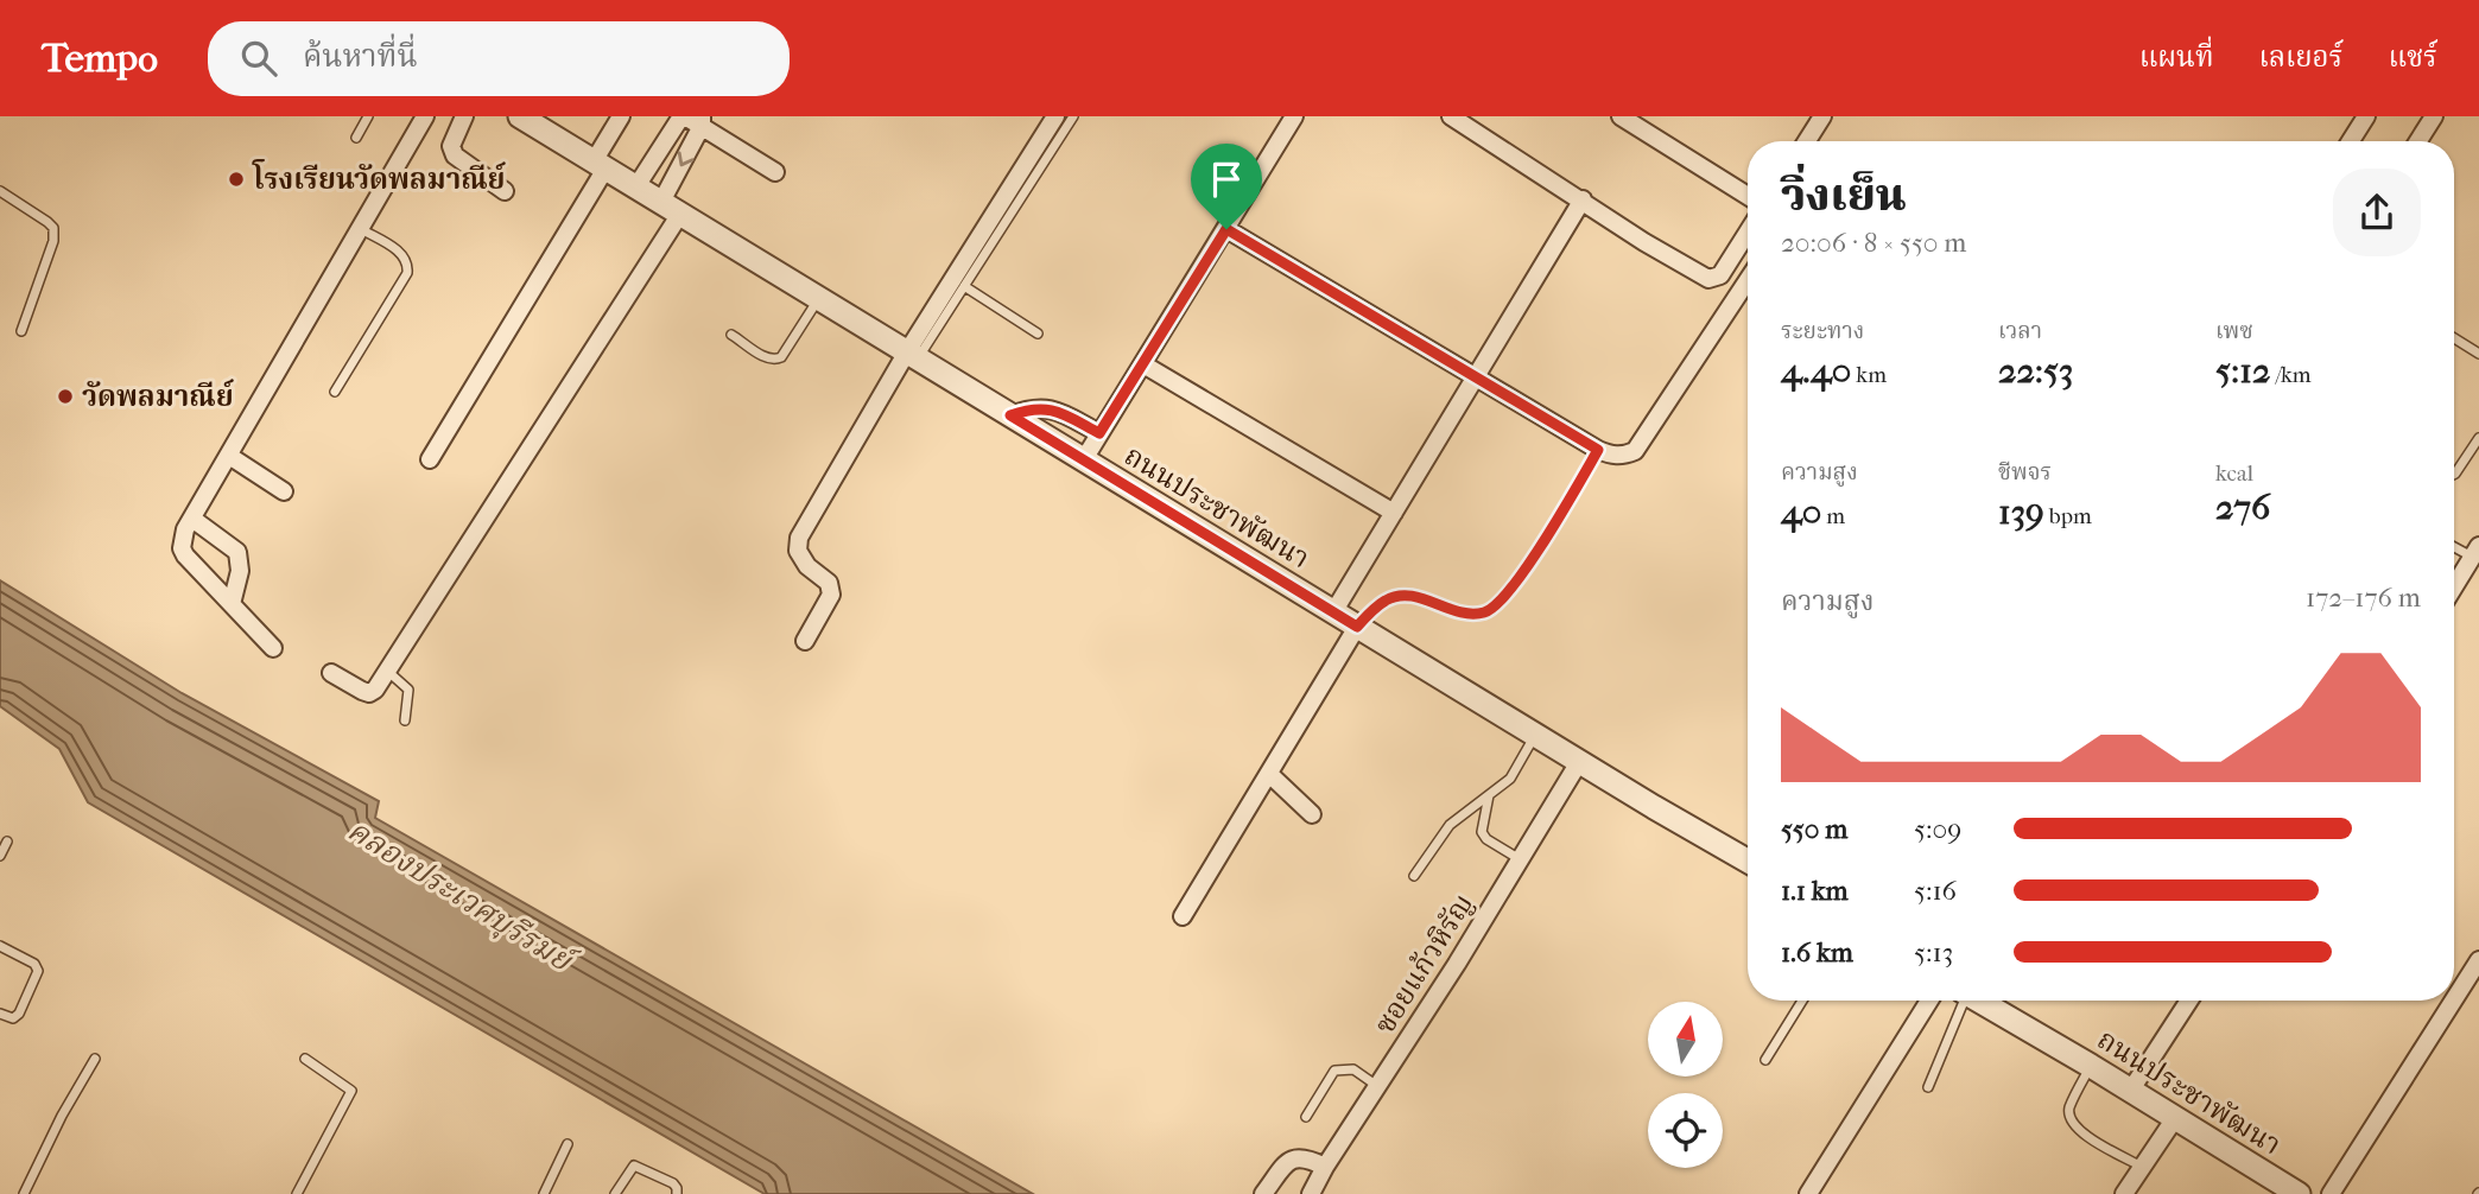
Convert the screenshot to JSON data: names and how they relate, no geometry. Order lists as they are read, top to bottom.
{
  "streets": {
    "street": ["ถนนประชาพัฒนา", "ซอยแก้วหิรัญ"]
  },
  "crossings": [
    ["ถนนประชาพัฒนา", "ซอยแก้วหิรัญ"]
  ],
  "water": ["คลองประเวศบุรีรมย์"],
  "places": ["โรงเรียนวัดพลมาณีย์", "วัดพลมาณีย์"],
  "north": "top",
  "page": {
    "header": "Tempo",
    "search": "ค้นหาที่นี่",
    "nav": ["แผนที่", "เลเยอร์", "แชร์"],
    "heading": ["วิ่งเย็น", "20:06 · 8 × 550 m"],
    "stats": [
      ["ระยะทาง", "4.40 km"],
      ["เวลา", "22:53"],
      ["เพซ", "5:12 /km"],
      ["ความสูง", "40 m"],
      ["ชีพจร", "139 bpm"],
      ["kcal", "276"]
    ],
    "chart": ["ความสูง", "172–176 m"],
    "list": [
      {
        "name": "550 m",
        "note": "5:09"
      },
      {
        "name": "1.1 km",
        "note": "5:16"
      },
      {
        "name": "1.6 km",
        "note": "5:13"
      }
    ]
  }
}
